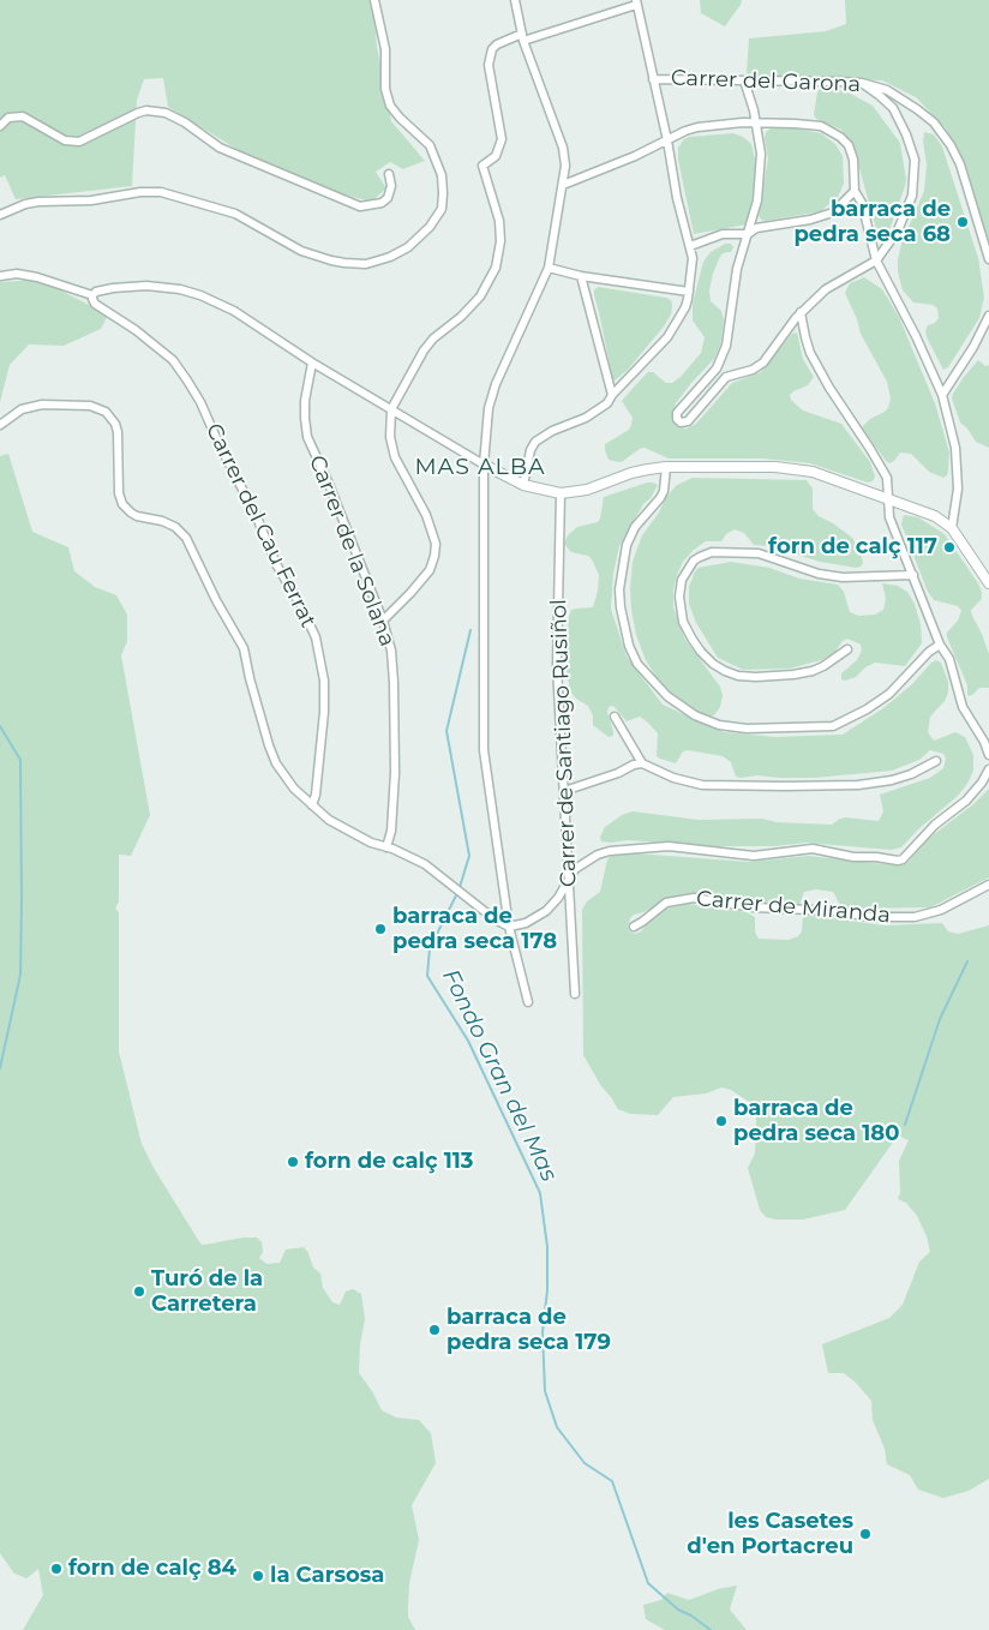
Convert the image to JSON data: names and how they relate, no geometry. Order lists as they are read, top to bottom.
{
  "streets": {
    "street": [
      "Carrer del Garona",
      "Carrer del Cau Ferrat",
      "Carrer de la Solana",
      "Carrer de Santiago Rusiñol",
      "Carrer de Miranda"
    ]
  },
  "districts": ["MAS ALBA"],
  "water": ["Fondo Gran del Mas"],
  "places": [
    "barraca de pedra seca 68",
    "forn de calç 117",
    "barraca de pedra seca 178",
    "barraca de pedra seca 180",
    "forn de calç 113",
    "Turó de la Carretera",
    "barraca de pedra seca 179",
    "les Casetes d'en Portacreu",
    "forn de calç 84",
    "la Carsosa"
  ]
}
